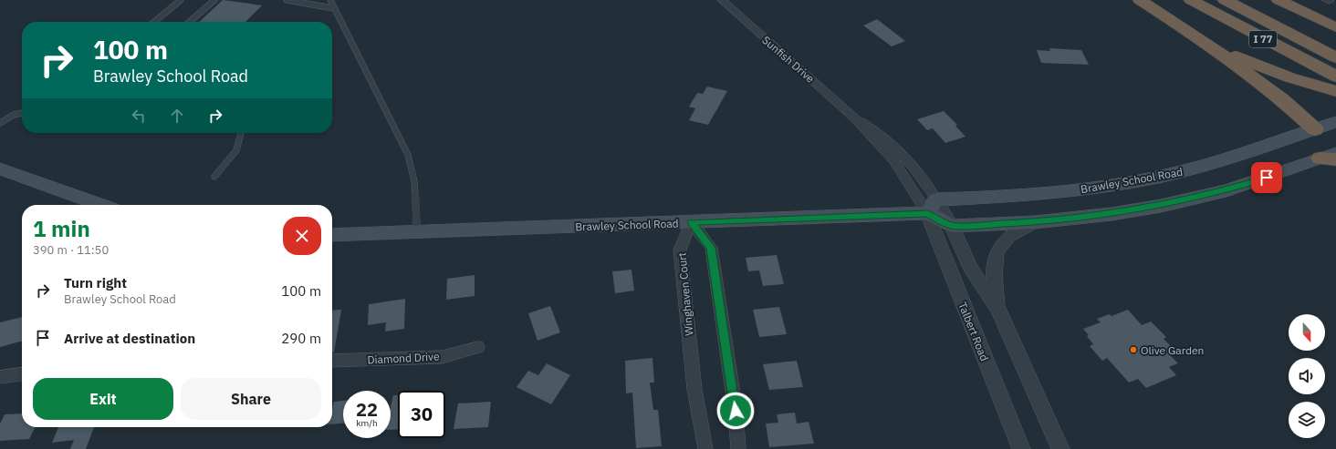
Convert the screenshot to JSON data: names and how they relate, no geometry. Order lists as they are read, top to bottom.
{
  "streets": {
    "highway": ["I 77"],
    "main road": ["Brawley School Road"],
    "street": [
      "Sunfish Drive",
      "Winghaven Court",
      "Talbert Road",
      "Diamond Drive"
    ]
  },
  "crossings": [
    ["Sunfish Drive", "Brawley School Road"],
    ["Sunfish Drive", "Talbert Road"],
    ["Brawley School Road", "Winghaven Court"],
    ["Brawley School Road", "Talbert Road"]
  ],
  "places": ["Olive Garden"],
  "north": "bottom",
  "page": {
    "turn": ["100 m", "Brawley School Road"],
    "heading": ["1 min", "390 m · 11:50"],
    "list": [
      {
        "name": "Turn right",
        "note": "Brawley School Road",
        "value": "100 m"
      },
      {
        "name": "Arrive at destination",
        "value": "290 m"
      }
    ],
    "buttons": ["Exit", "Share"],
    "speed": "22 km/h",
    "limit": "30"
  }
}
